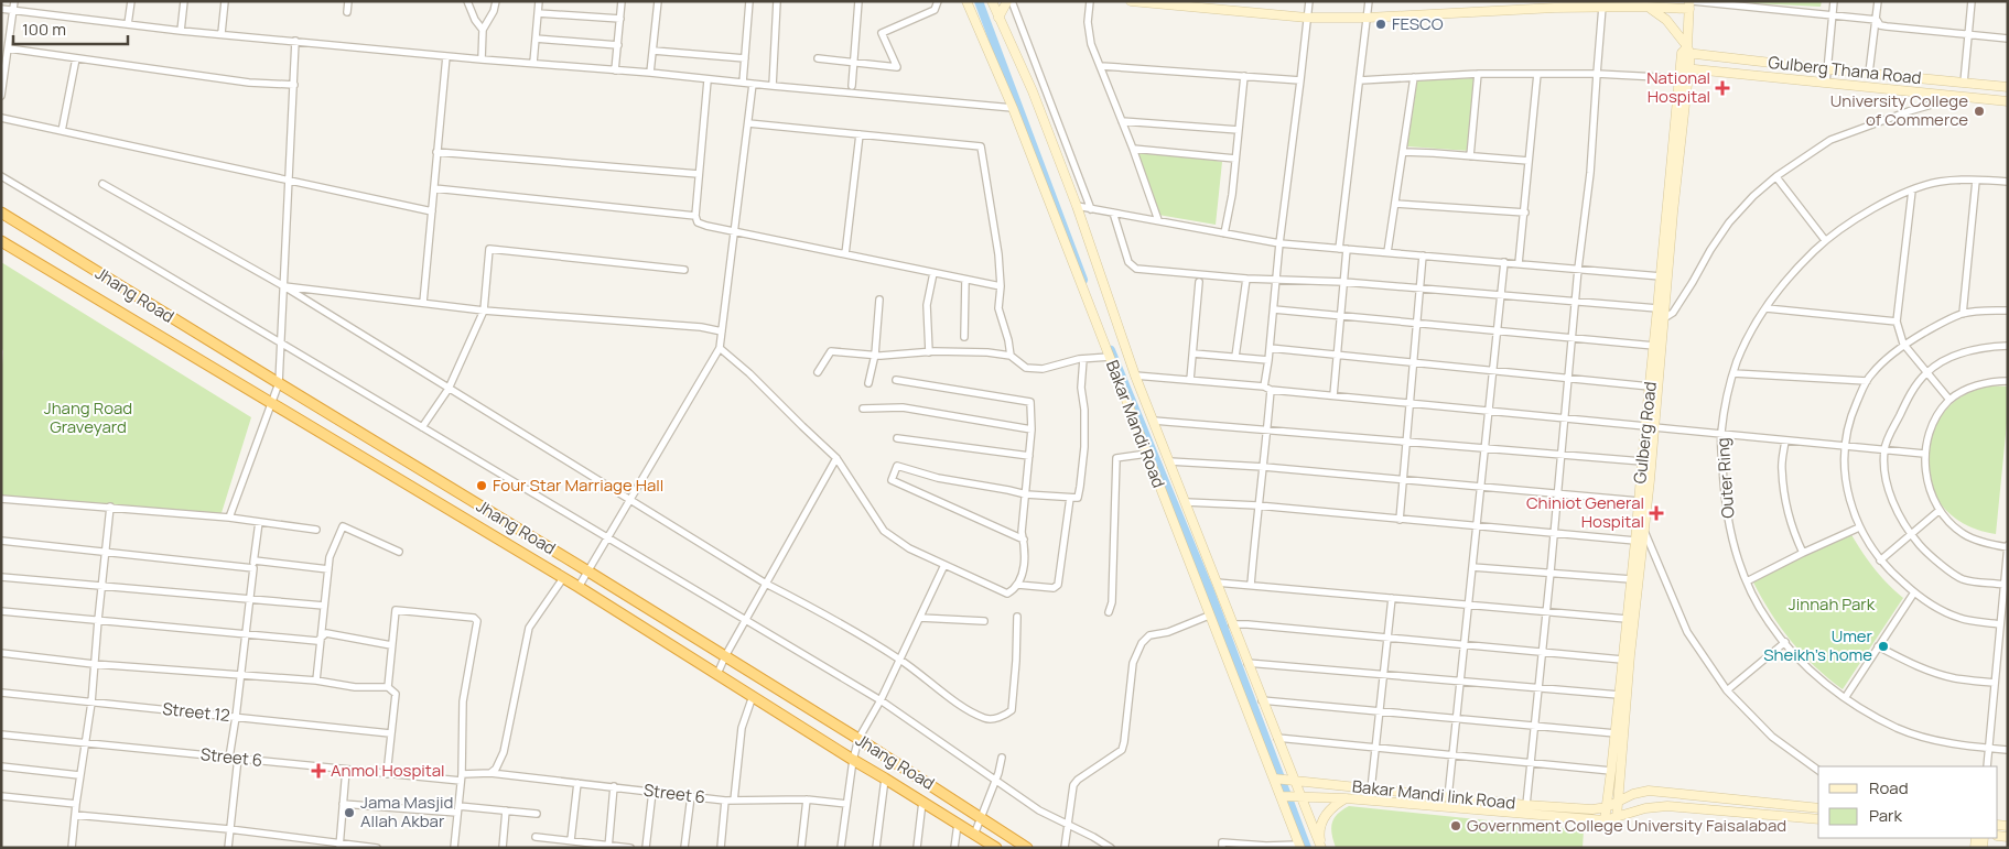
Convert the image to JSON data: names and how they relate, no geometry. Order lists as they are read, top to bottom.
{
  "streets": {
    "highway": ["Jhang Road"],
    "main road": [
      "Gulberg Thana Road",
      "Bakar Mandi Road",
      "Gulberg Road",
      "Bakar Mandi link Road"
    ],
    "street": ["Outer Ring", "Street 12", "Street 6"]
  },
  "crossings": [
    ["Gulberg Thana Road", "Gulberg Road"],
    ["Bakar Mandi Road", "Bakar Mandi link Road"],
    ["Gulberg Road", "Bakar Mandi link Road"]
  ],
  "parks": ["Jhang Road Graveyard", "Jinnah Park"],
  "places": {
    "other": [
      "FESCO",
      "University College of Commerce",
      "Four Star Marriage Hall",
      "Umer Sheikh's home",
      "Jama Masjid Allah Akbar",
      "Government College University Faisalabad"
    ],
    "health": ["National Hospital", "Chiniot General Hospital", "Anmol Hospital"]
  },
  "legend": ["Road", "Park"],
  "scale_bar": "100 m"
}
